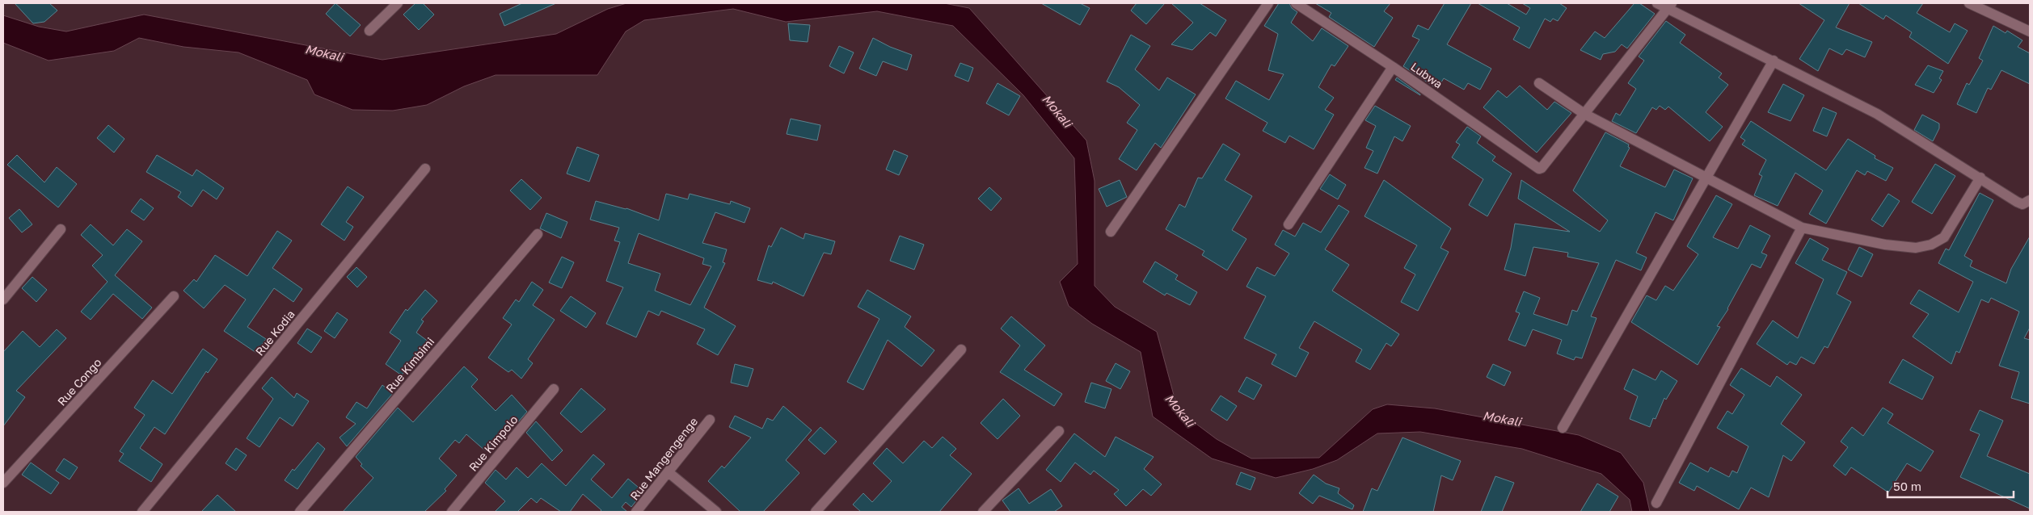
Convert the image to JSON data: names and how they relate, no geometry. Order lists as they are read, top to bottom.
{
  "streets": {
    "street": [
      "Lubwa",
      "Rue Kodia",
      "Rue Kimbimi",
      "Rue Congo",
      "Rue Kimpolo",
      "Rue Mangengenge"
    ]
  },
  "water": ["Mokali"],
  "scale_bar": "50 m"
}
